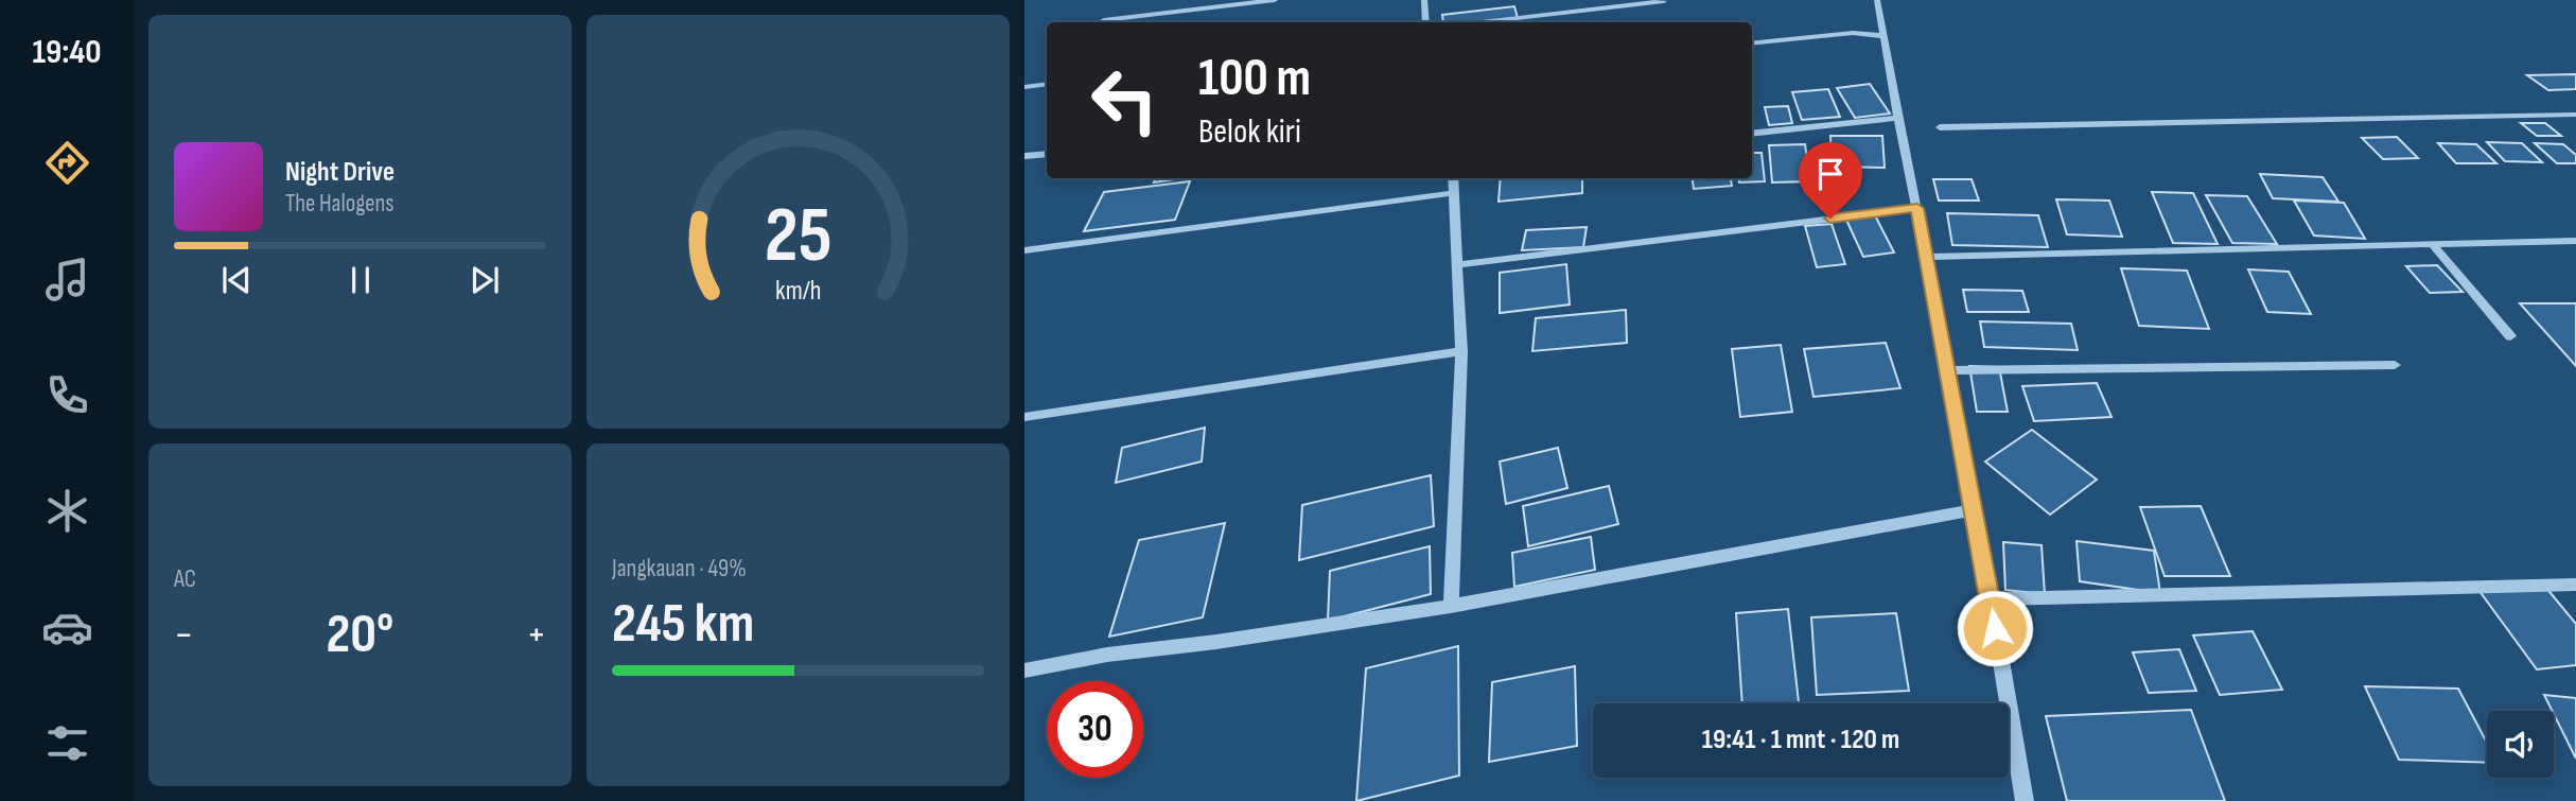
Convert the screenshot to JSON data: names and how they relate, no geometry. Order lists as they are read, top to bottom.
{
  "page": {
    "tabs": "19:40",
    "turn": ["100 m", "Belok kiri"],
    "song": ["Night Drive", "The Halogens"],
    "tile": [
      "AC",
      ["Jangkauan · 49%", "245 km"]
    ],
    "heat": ["−", "20°", "+"],
    "limit": "30",
    "trip": "19:41 · 1 mnt · 120 m",
    "gauge": ["25", "km/h"]
  }
}
